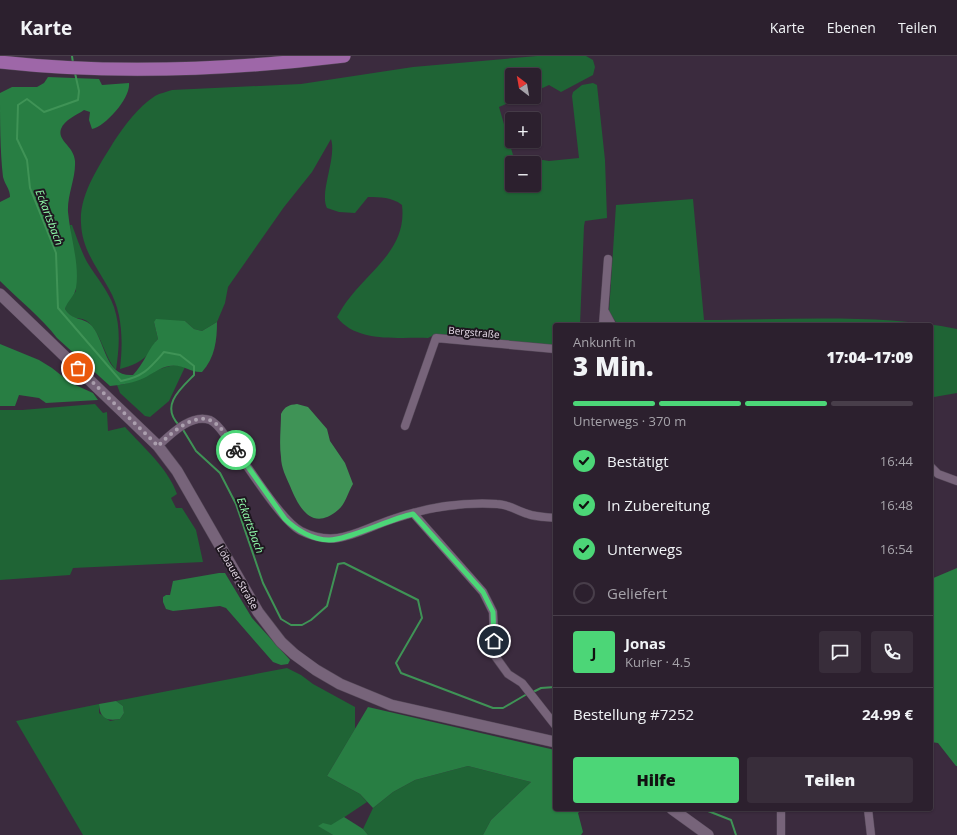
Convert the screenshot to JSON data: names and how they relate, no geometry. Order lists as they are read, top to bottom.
{
  "streets": {
    "main road": ["Löbauer Straße"],
    "street": ["Bergstraße"]
  },
  "water": ["Eckartsbach"],
  "north": "top left",
  "page": {
    "header": "Karte",
    "nav": ["Karte", "Ebenen", "Teilen"],
    "map_buttons": ["+", "−"],
    "heading": ["3 Min.", "Ankunft in", "17:04–17:09"],
    "panel": [
      "Jonas",
      "Kurier · 4.5",
      "Bestellung #7252",
      "24.99 €"
    ],
    "bar": "Unterwegs · 370 m",
    "list": [
      ["Bestätigt", "16:44"],
      ["In Zubereitung", "16:48"],
      ["Unterwegs", "16:54"],
      "Geliefert"
    ],
    "round": "J",
    "buttons": ["Hilfe", "Teilen"]
  }
}
